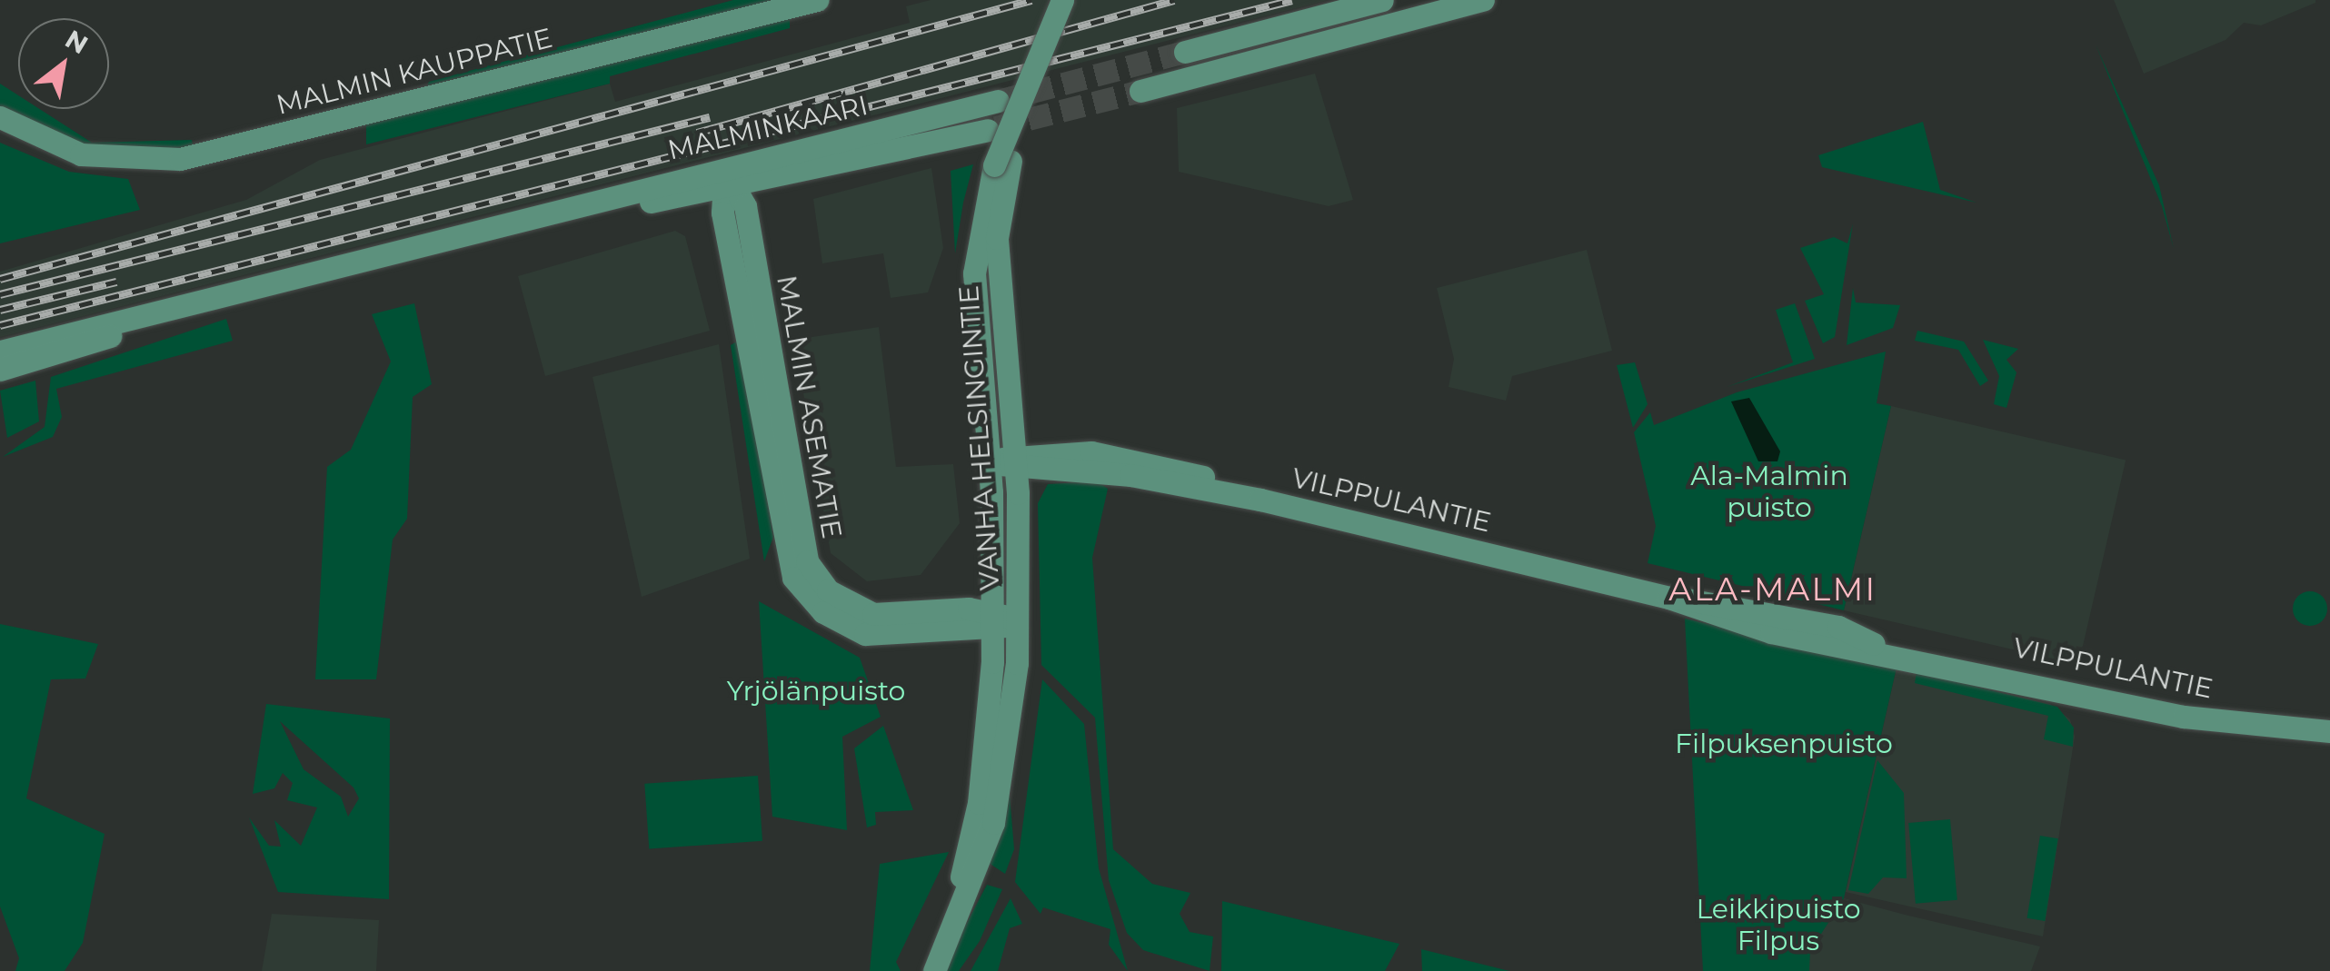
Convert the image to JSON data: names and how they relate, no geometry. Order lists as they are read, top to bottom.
{
  "streets": {
    "main road": [
      "MALMIN KAUPPATIE",
      "MALMINKAARI",
      "MALMIN ASEMATIE",
      "VANHA HELSINGINTIE",
      "VILPPULANTIE"
    ]
  },
  "crossings": [
    ["MALMINKAARI", "MALMIN ASEMATIE"],
    ["MALMIN ASEMATIE", "VANHA HELSINGINTIE"],
    ["VANHA HELSINGINTIE", "VILPPULANTIE"]
  ],
  "districts": ["ALA-MALMI"],
  "parks": [
    "Ala-Malmin puisto",
    "Yrjölänpuisto",
    "Filpuksenpuisto",
    "Leikkipuisto Filpus"
  ],
  "north": "top right"
}
